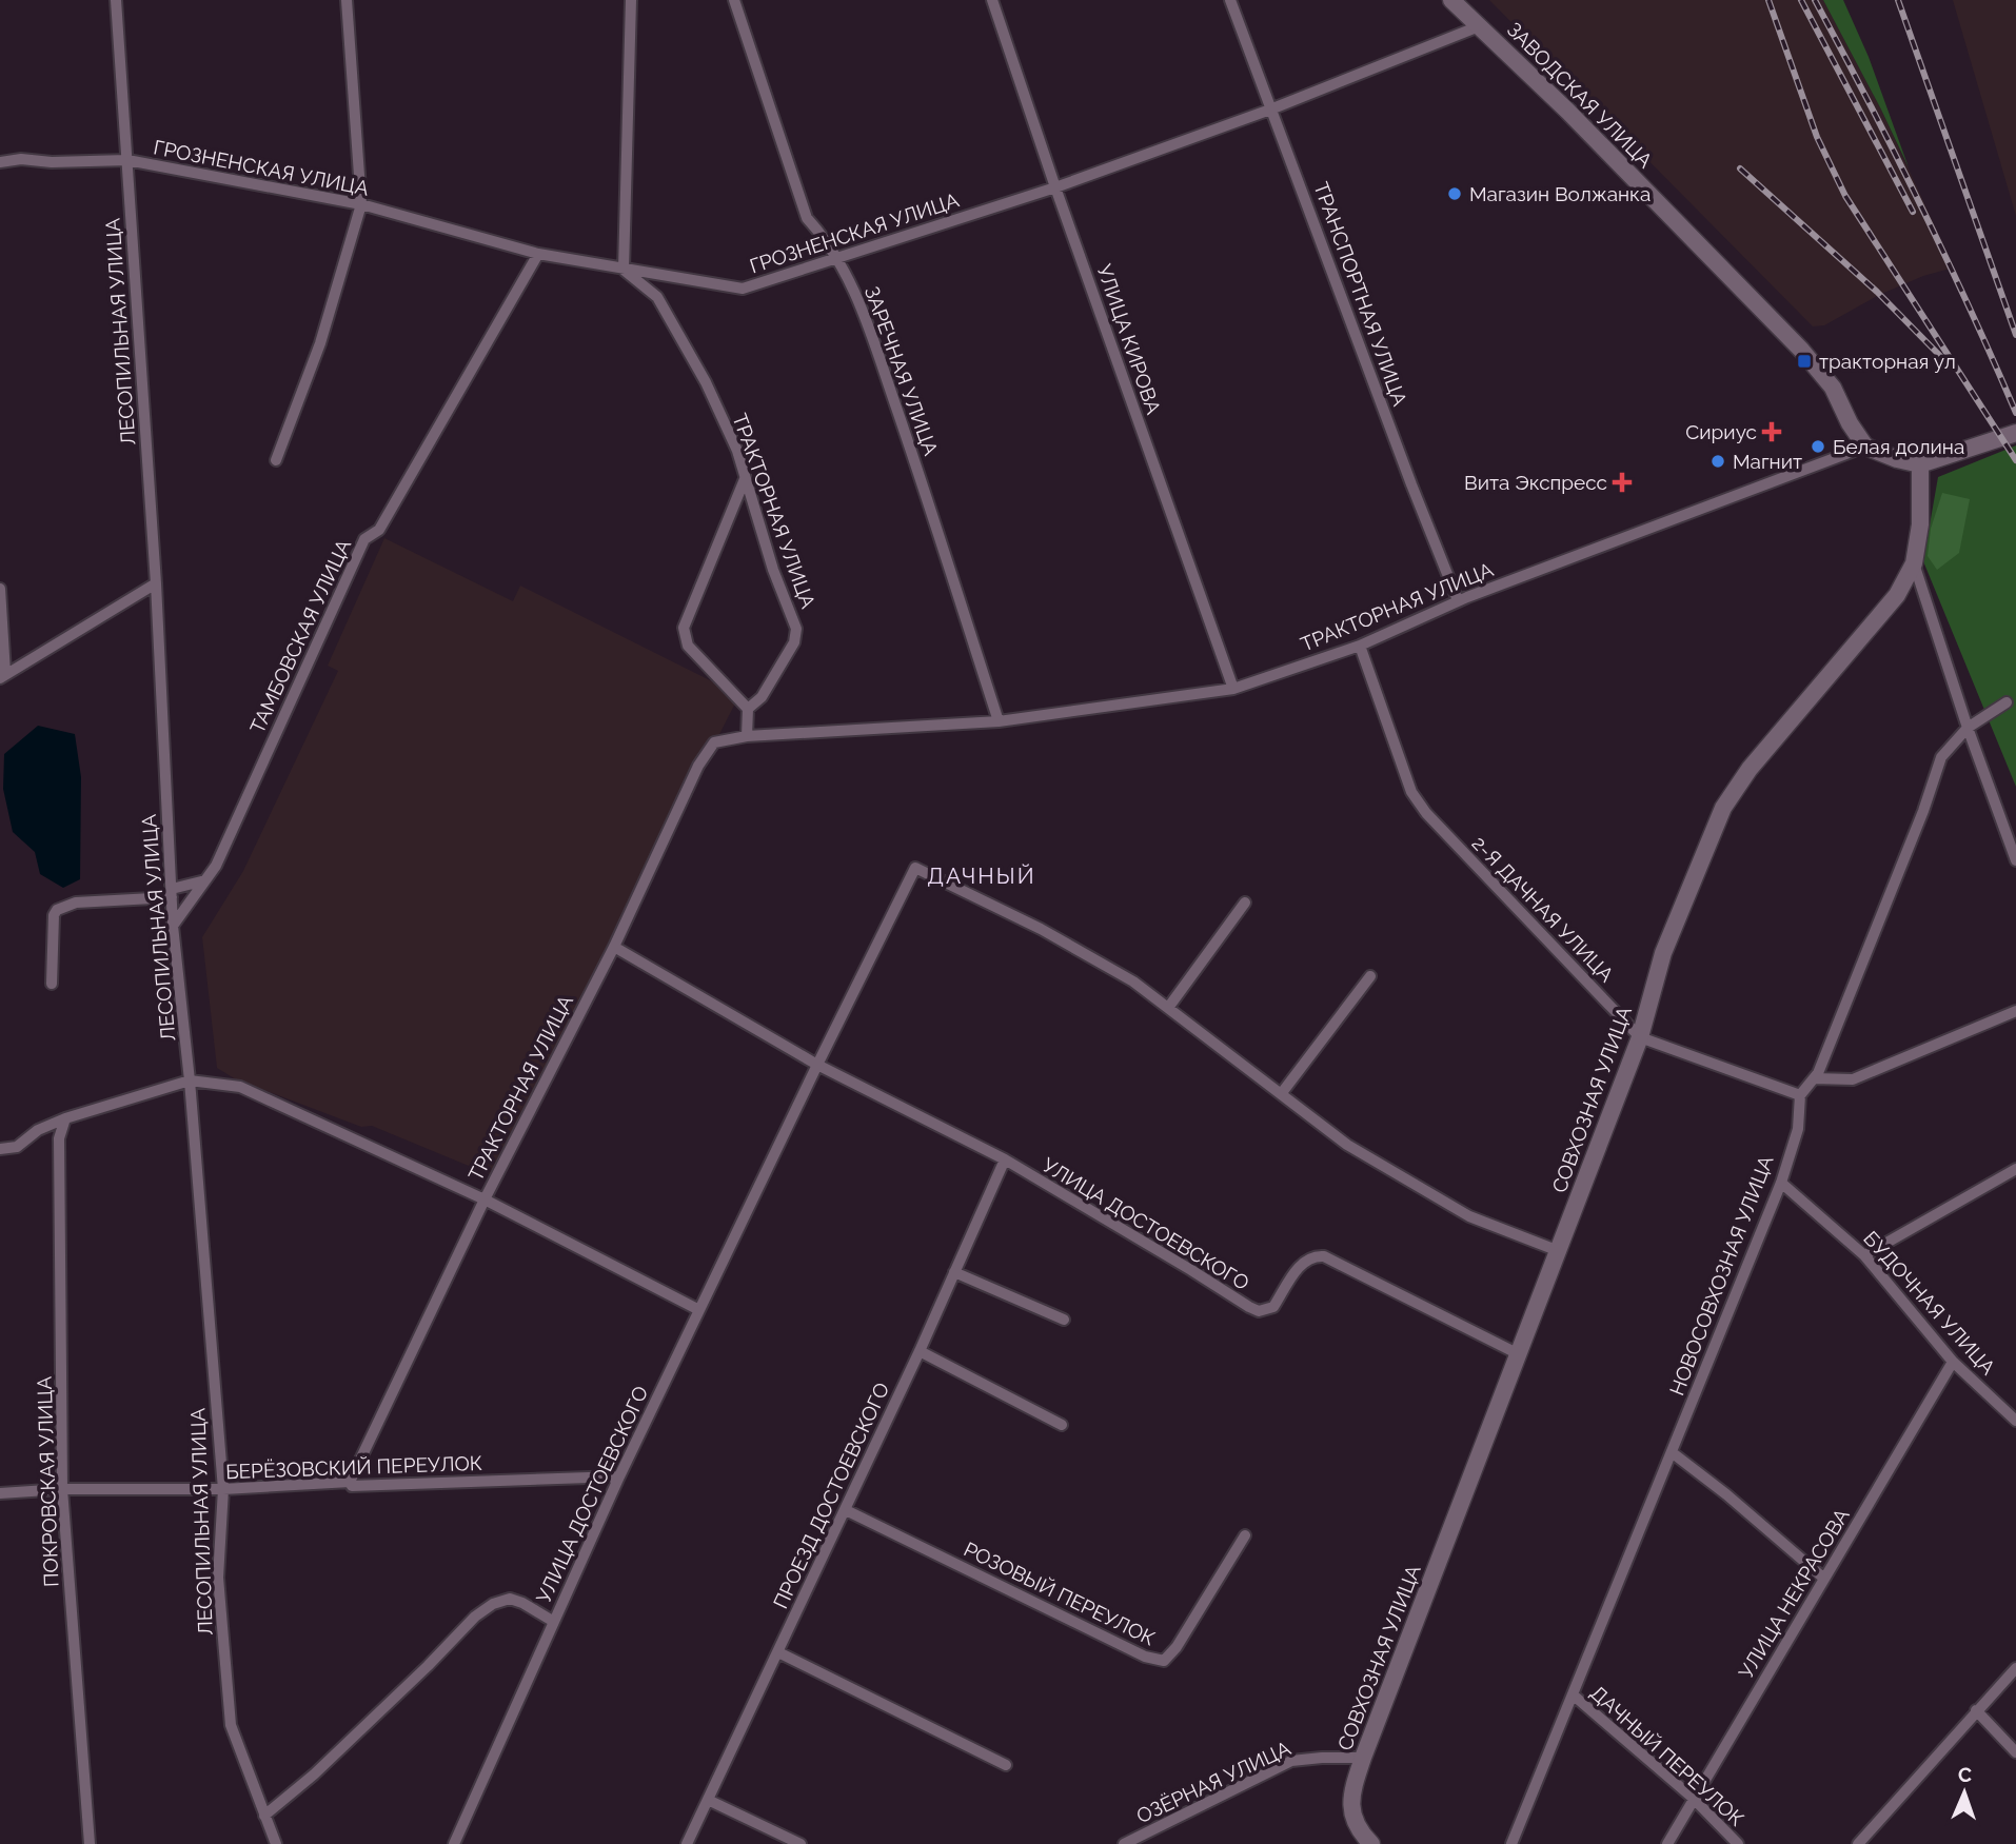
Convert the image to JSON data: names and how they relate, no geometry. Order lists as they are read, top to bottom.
{
  "streets": {
    "street": [
      "ЗАВОДСКАЯ УЛИЦА",
      "ГРОЗНЕНСКАЯ УЛИЦА",
      "ТРАНСПОРТНАЯ УЛИЦА",
      "ЛЕСОПИЛЬНАЯ УЛИЦА",
      "УЛИЦА КИРОВА",
      "ЗАРЕЧНАЯ УЛИЦА",
      "ТРАКТОРНАЯ УЛИЦА",
      "ТАМБОВСКАЯ УЛИЦА",
      "2-Я ДАЧНАЯ УЛИЦА",
      "СОВХОЗНАЯ УЛИЦА",
      "УЛИЦА ДОСТОЕВСКОГО",
      "НОВОСОВХОЗНАЯ УЛИЦА",
      "БУДОЧНАЯ УЛИЦА",
      "БЕРЁЗОВСКИЙ ПЕРЕУЛОК",
      "ПОКРОВСКАЯ УЛИЦА",
      "ПРОЕЗД ДОСТОЕВСКОГО",
      "РОЗОВЫЙ ПЕРЕУЛОК",
      "УЛИЦА НЕКРАСОВА",
      "ДАЧНЫЙ ПЕРЕУЛОК",
      "ОЗЁРНАЯ УЛИЦА"
    ]
  },
  "crossings": [
    ["ЗАВОДСКАЯ УЛИЦА", "ГРОЗНЕНСКАЯ УЛИЦА"],
    ["ЗАВОДСКАЯ УЛИЦА", "ТРАКТОРНАЯ УЛИЦА"],
    ["ГРОЗНЕНСКАЯ УЛИЦА", "ТРАНСПОРТНАЯ УЛИЦА"],
    ["ГРОЗНЕНСКАЯ УЛИЦА", "ЛЕСОПИЛЬНАЯ УЛИЦА"],
    ["ГРОЗНЕНСКАЯ УЛИЦА", "УЛИЦА КИРОВА"],
    ["ГРОЗНЕНСКАЯ УЛИЦА", "ЗАРЕЧНАЯ УЛИЦА"],
    ["ГРОЗНЕНСКАЯ УЛИЦА", "ТРАКТОРНАЯ УЛИЦА"],
    ["ГРОЗНЕНСКАЯ УЛИЦА", "ТАМБОВСКАЯ УЛИЦА"],
    ["ТРАНСПОРТНАЯ УЛИЦА", "ТРАКТОРНАЯ УЛИЦА"],
    ["ЛЕСОПИЛЬНАЯ УЛИЦА", "ТАМБОВСКАЯ УЛИЦА"],
    ["ЛЕСОПИЛЬНАЯ УЛИЦА", "УЛИЦА ДОСТОЕВСКОГО"],
    ["ЛЕСОПИЛЬНАЯ УЛИЦА", "БЕРЁЗОВСКИЙ ПЕРЕУЛОК"],
    ["УЛИЦА КИРОВА", "ТРАКТОРНАЯ УЛИЦА"],
    ["ЗАРЕЧНАЯ УЛИЦА", "ТРАКТОРНАЯ УЛИЦА"],
    ["ТРАКТОРНАЯ УЛИЦА", "2-Я ДАЧНАЯ УЛИЦА"],
    ["ТРАКТОРНАЯ УЛИЦА", "УЛИЦА ДОСТОЕВСКОГО"],
    ["ТРАКТОРНАЯ УЛИЦА", "БЕРЁЗОВСКИЙ ПЕРЕУЛОК"],
    ["2-Я ДАЧНАЯ УЛИЦА", "СОВХОЗНАЯ УЛИЦА"],
    ["2-Я ДАЧНАЯ УЛИЦА", "НОВОСОВХОЗНАЯ УЛИЦА"],
    ["СОВХОЗНАЯ УЛИЦА", "УЛИЦА ДОСТОЕВСКОГО"],
    ["СОВХОЗНАЯ УЛИЦА", "ОЗЁРНАЯ УЛИЦА"],
    ["УЛИЦА ДОСТОЕВСКОГО", "БЕРЁЗОВСКИЙ ПЕРЕУЛОК"],
    ["УЛИЦА ДОСТОЕВСКОГО", "ПРОЕЗД ДОСТОЕВСКОГО"],
    ["НОВОСОВХОЗНАЯ УЛИЦА", "БУДОЧНАЯ УЛИЦА"],
    ["НОВОСОВХОЗНАЯ УЛИЦА", "ДАЧНЫЙ ПЕРЕУЛОК"],
    ["БУДОЧНАЯ УЛИЦА", "УЛИЦА НЕКРАСОВА"],
    ["БЕРЁЗОВСКИЙ ПЕРЕУЛОК", "ПОКРОВСКАЯ УЛИЦА"],
    ["ПРОЕЗД ДОСТОЕВСКОГО", "РОЗОВЫЙ ПЕРЕУЛОК"],
    ["УЛИЦА НЕКРАСОВА", "ДАЧНЫЙ ПЕРЕУЛОК"]
  ],
  "districts": ["ДАЧНЫЙ"],
  "places": {
    "other": ["Магазин Волжанка", "Белая долина", "Магнит"],
    "transit": ["тракторная ул"],
    "health": ["Сириус", "Вита Экспресс"]
  },
  "north": "top"
}
